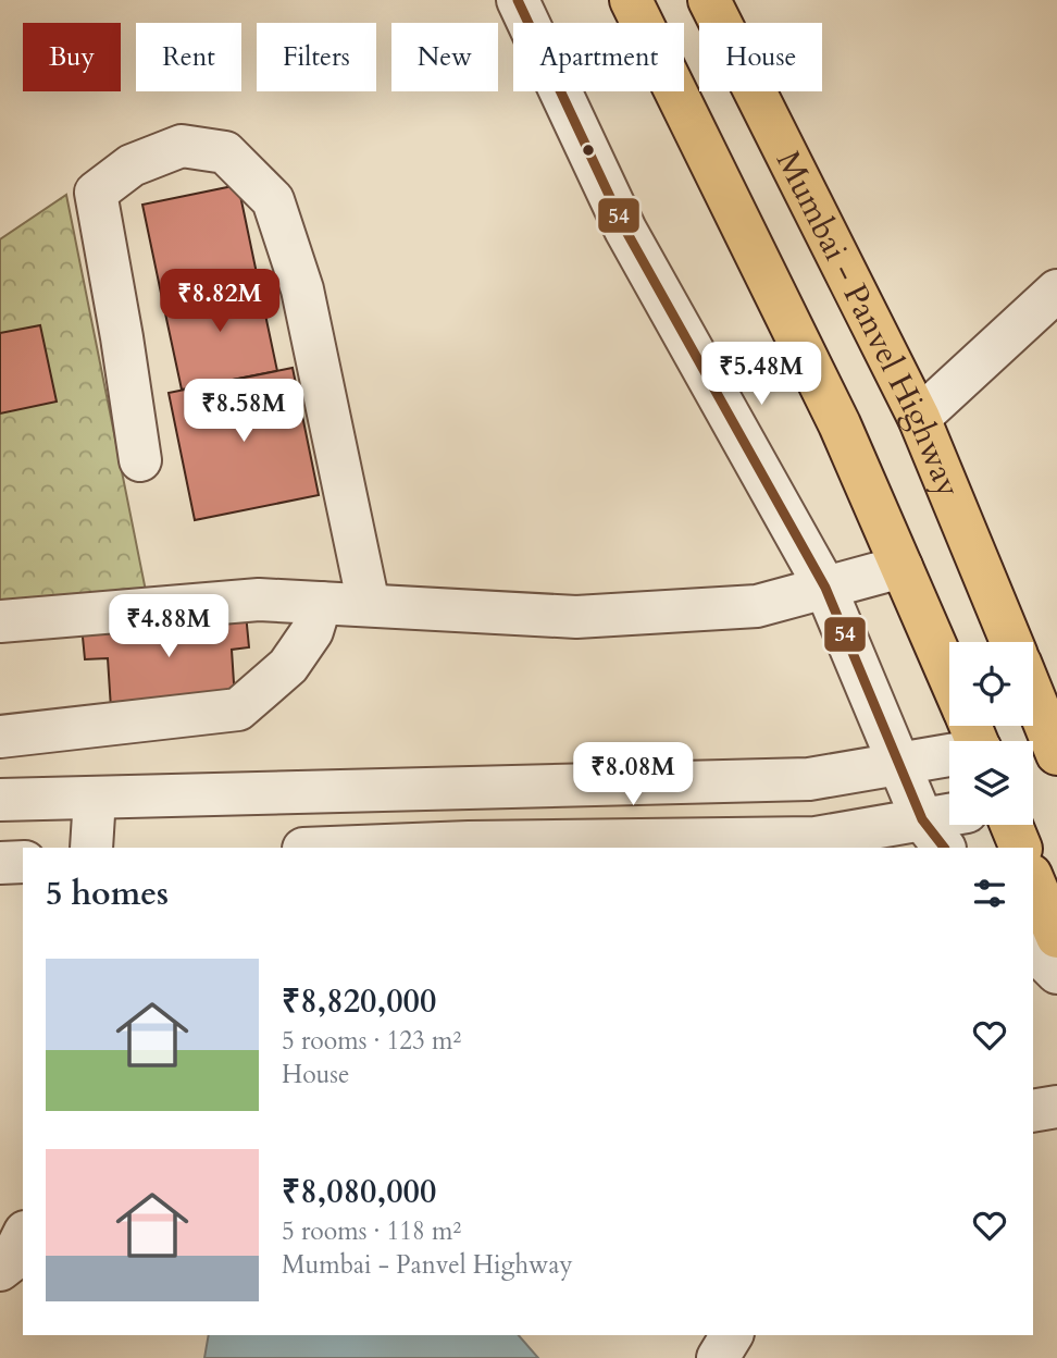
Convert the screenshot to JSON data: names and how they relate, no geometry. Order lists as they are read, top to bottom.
{
  "streets": {
    "highway": ["Mumbai - Panvel Highway"]
  },
  "lines": ["transit line 54"],
  "page": {
    "chip": [
      "Buy",
      "Rent",
      "Filters",
      "New",
      "Apartment",
      "House"
    ],
    "price": [
      "₹8.82M",
      "₹5.48M",
      "₹8.58M",
      "₹4.88M",
      "₹8.08M"
    ],
    "heading": "5 homes",
    "list": [
      {
        "name": "₹8,820,000",
        "note": "5 rooms · 123 m² · House"
      },
      {
        "name": "₹8,080,000",
        "note": "5 rooms · 118 m² · Mumbai - Panvel Highway"
      }
    ]
  }
}
